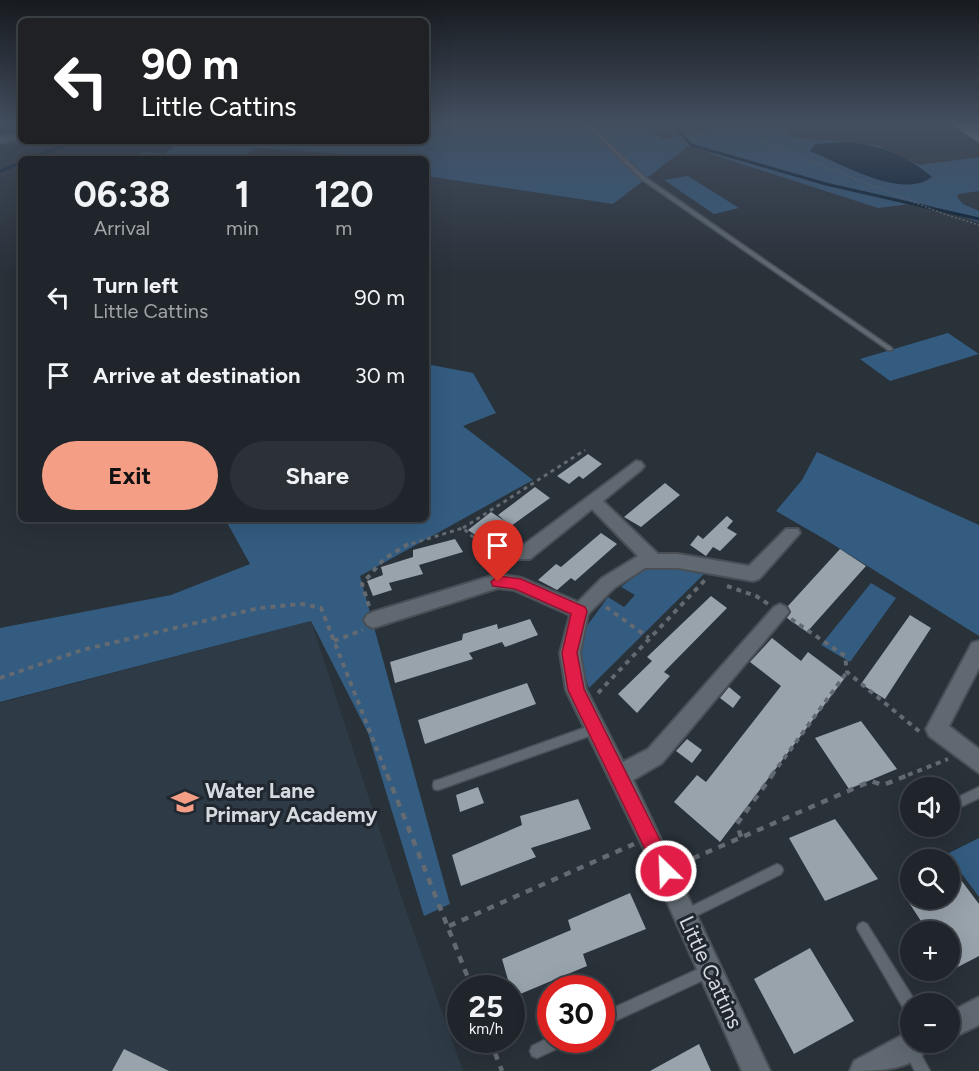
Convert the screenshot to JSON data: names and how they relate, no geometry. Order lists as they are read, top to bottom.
{
  "streets": {
    "street": ["Little Cattins"]
  },
  "places": {
    "school or university": ["Water Lane Primary Academy"]
  },
  "page": {
    "turn": ["90 m", "Little Cattins"],
    "eta": [
      "06:38",
      "Arrival",
      "1",
      "min",
      "120",
      "m"
    ],
    "list": [
      {
        "name": "Turn left",
        "note": "Little Cattins",
        "value": "90 m"
      },
      {
        "name": "Arrive at destination",
        "value": "30 m"
      }
    ],
    "buttons": ["Exit", "Share"],
    "map_buttons": ["+", "−"],
    "speed": "25 km/h",
    "limit": "30"
  }
}
